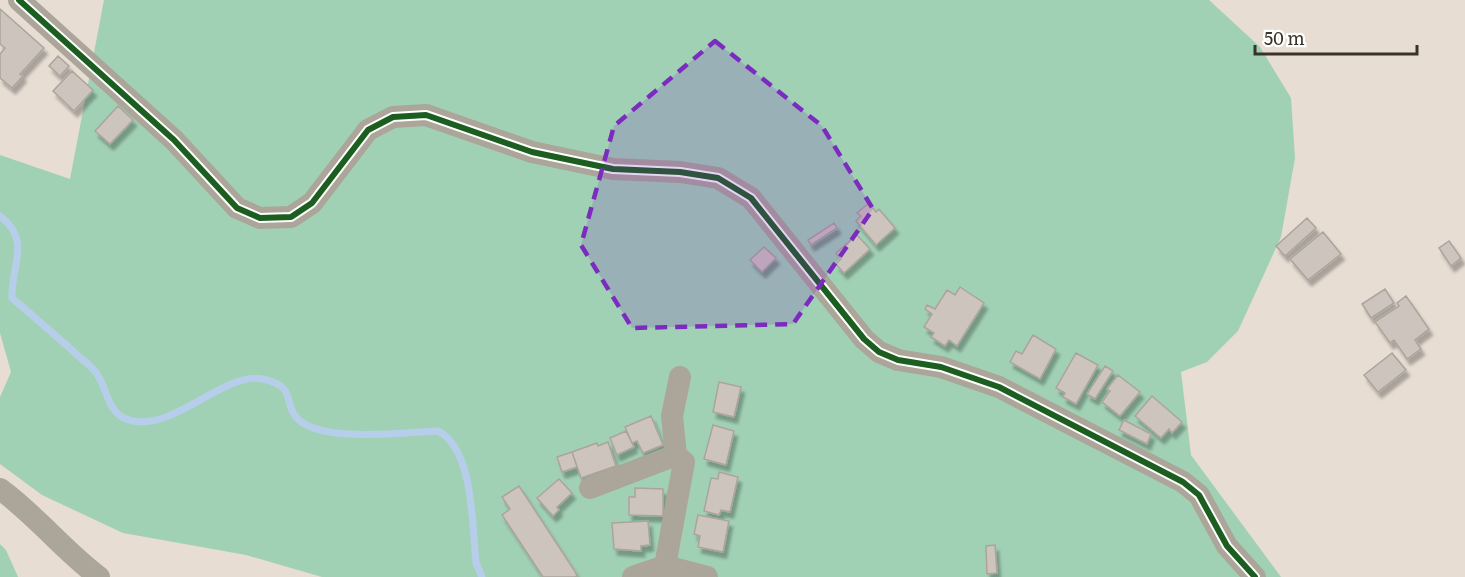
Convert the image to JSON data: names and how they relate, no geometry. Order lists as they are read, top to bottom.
{
  "scale_bar": "50 m"
}
